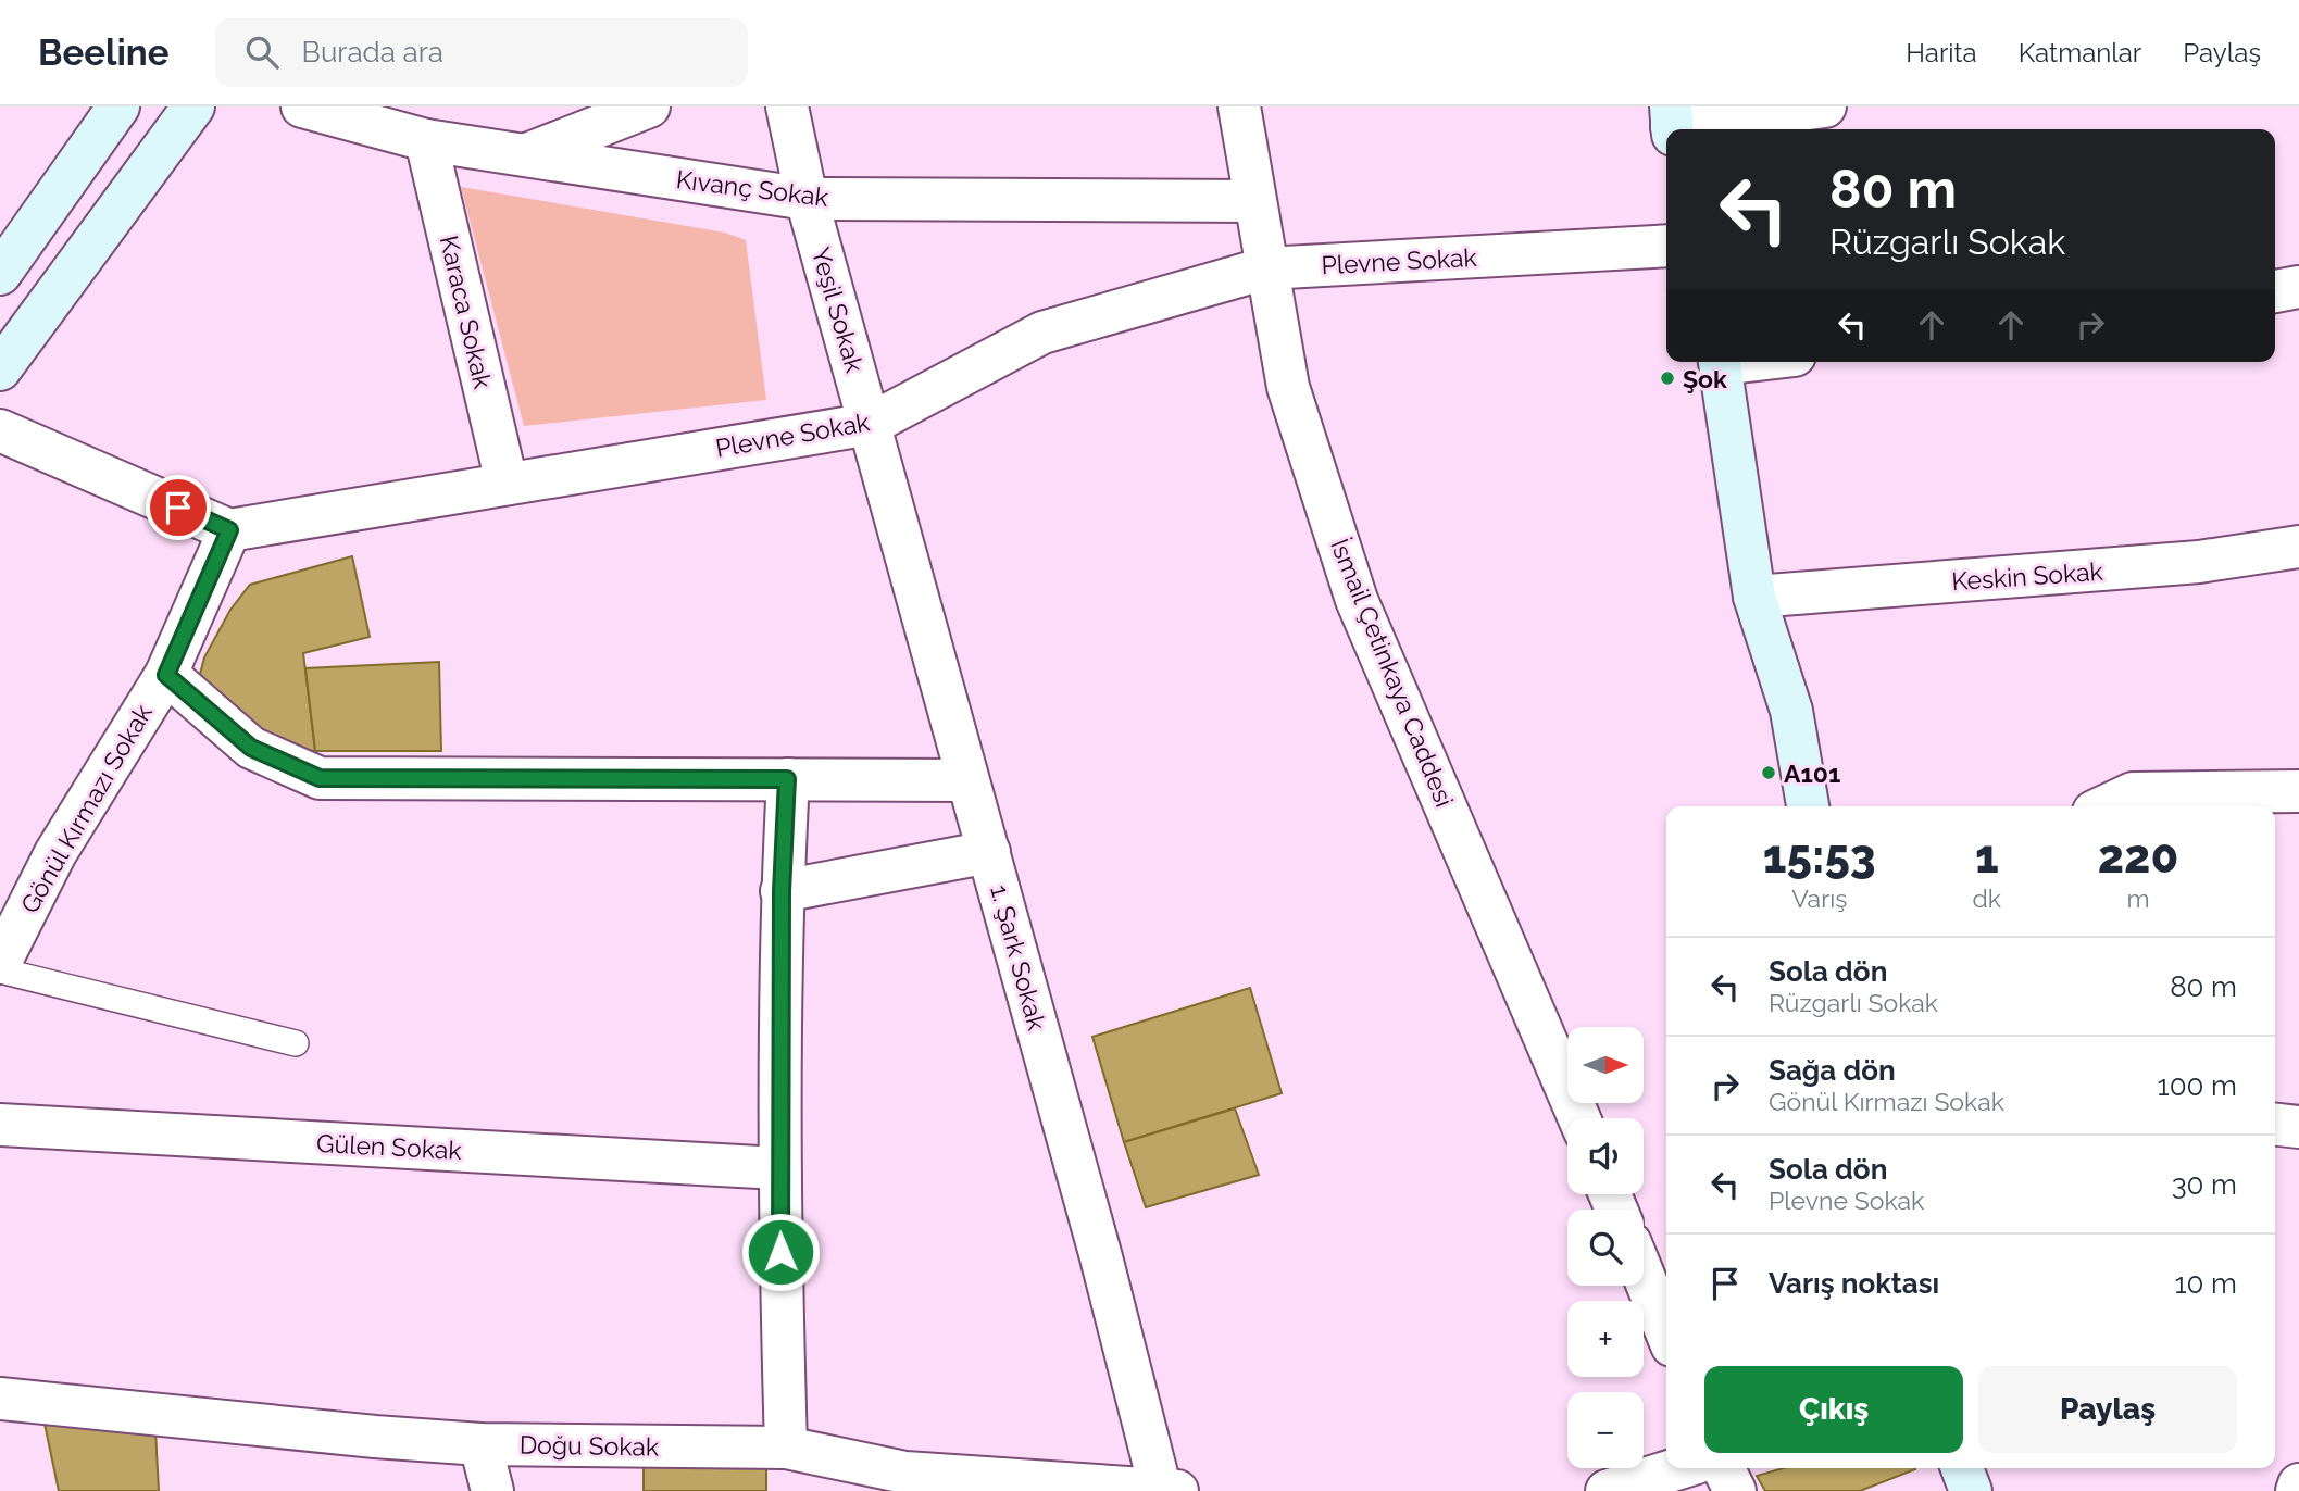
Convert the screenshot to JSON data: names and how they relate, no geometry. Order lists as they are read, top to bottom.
{
  "streets": {
    "street": [
      "Kıvanç Sokak",
      "Plevne Sokak",
      "Yeşil Sokak",
      "Karaca Sokak",
      "Keskin Sokak",
      "İsmail Çetinkaya Caddesi",
      "Gönül Kırmazı Sokak",
      "1. Şark Sokak",
      "Gülen Sokak",
      "Doğu Sokak"
    ]
  },
  "crossings": [
    ["Kıvanç Sokak", "Yeşil Sokak"],
    ["Kıvanç Sokak", "Karaca Sokak"],
    ["Kıvanç Sokak", "İsmail Çetinkaya Caddesi"],
    ["Plevne Sokak", "Yeşil Sokak"],
    ["Plevne Sokak", "Karaca Sokak"],
    ["Plevne Sokak", "İsmail Çetinkaya Caddesi"],
    ["Plevne Sokak", "Gönül Kırmazı Sokak"],
    ["Plevne Sokak", "1. Şark Sokak"],
    ["Yeşil Sokak", "1. Şark Sokak"],
    ["1. Şark Sokak", "Doğu Sokak"]
  ],
  "places": ["Şok", "A101"],
  "north": "right",
  "page": {
    "header": "Beeline",
    "search": "Burada ara",
    "nav": ["Harita", "Katmanlar", "Paylaş"],
    "turn": ["80 m", "Rüzgarlı Sokak"],
    "eta": [
      "15:53",
      "Varış",
      "1",
      "dk",
      "220",
      "m"
    ],
    "list": [
      {
        "name": "Sola dön",
        "note": "Rüzgarlı Sokak",
        "value": "80 m"
      },
      {
        "name": "Sağa dön",
        "note": "Gönül Kırmazı Sokak",
        "value": "100 m"
      },
      {
        "name": "Sola dön",
        "note": "Plevne Sokak",
        "value": "30 m"
      },
      {
        "name": "Varış noktası",
        "value": "10 m"
      }
    ],
    "map_buttons": ["+", "−"],
    "buttons": ["Çıkış", "Paylaş"]
  }
}
